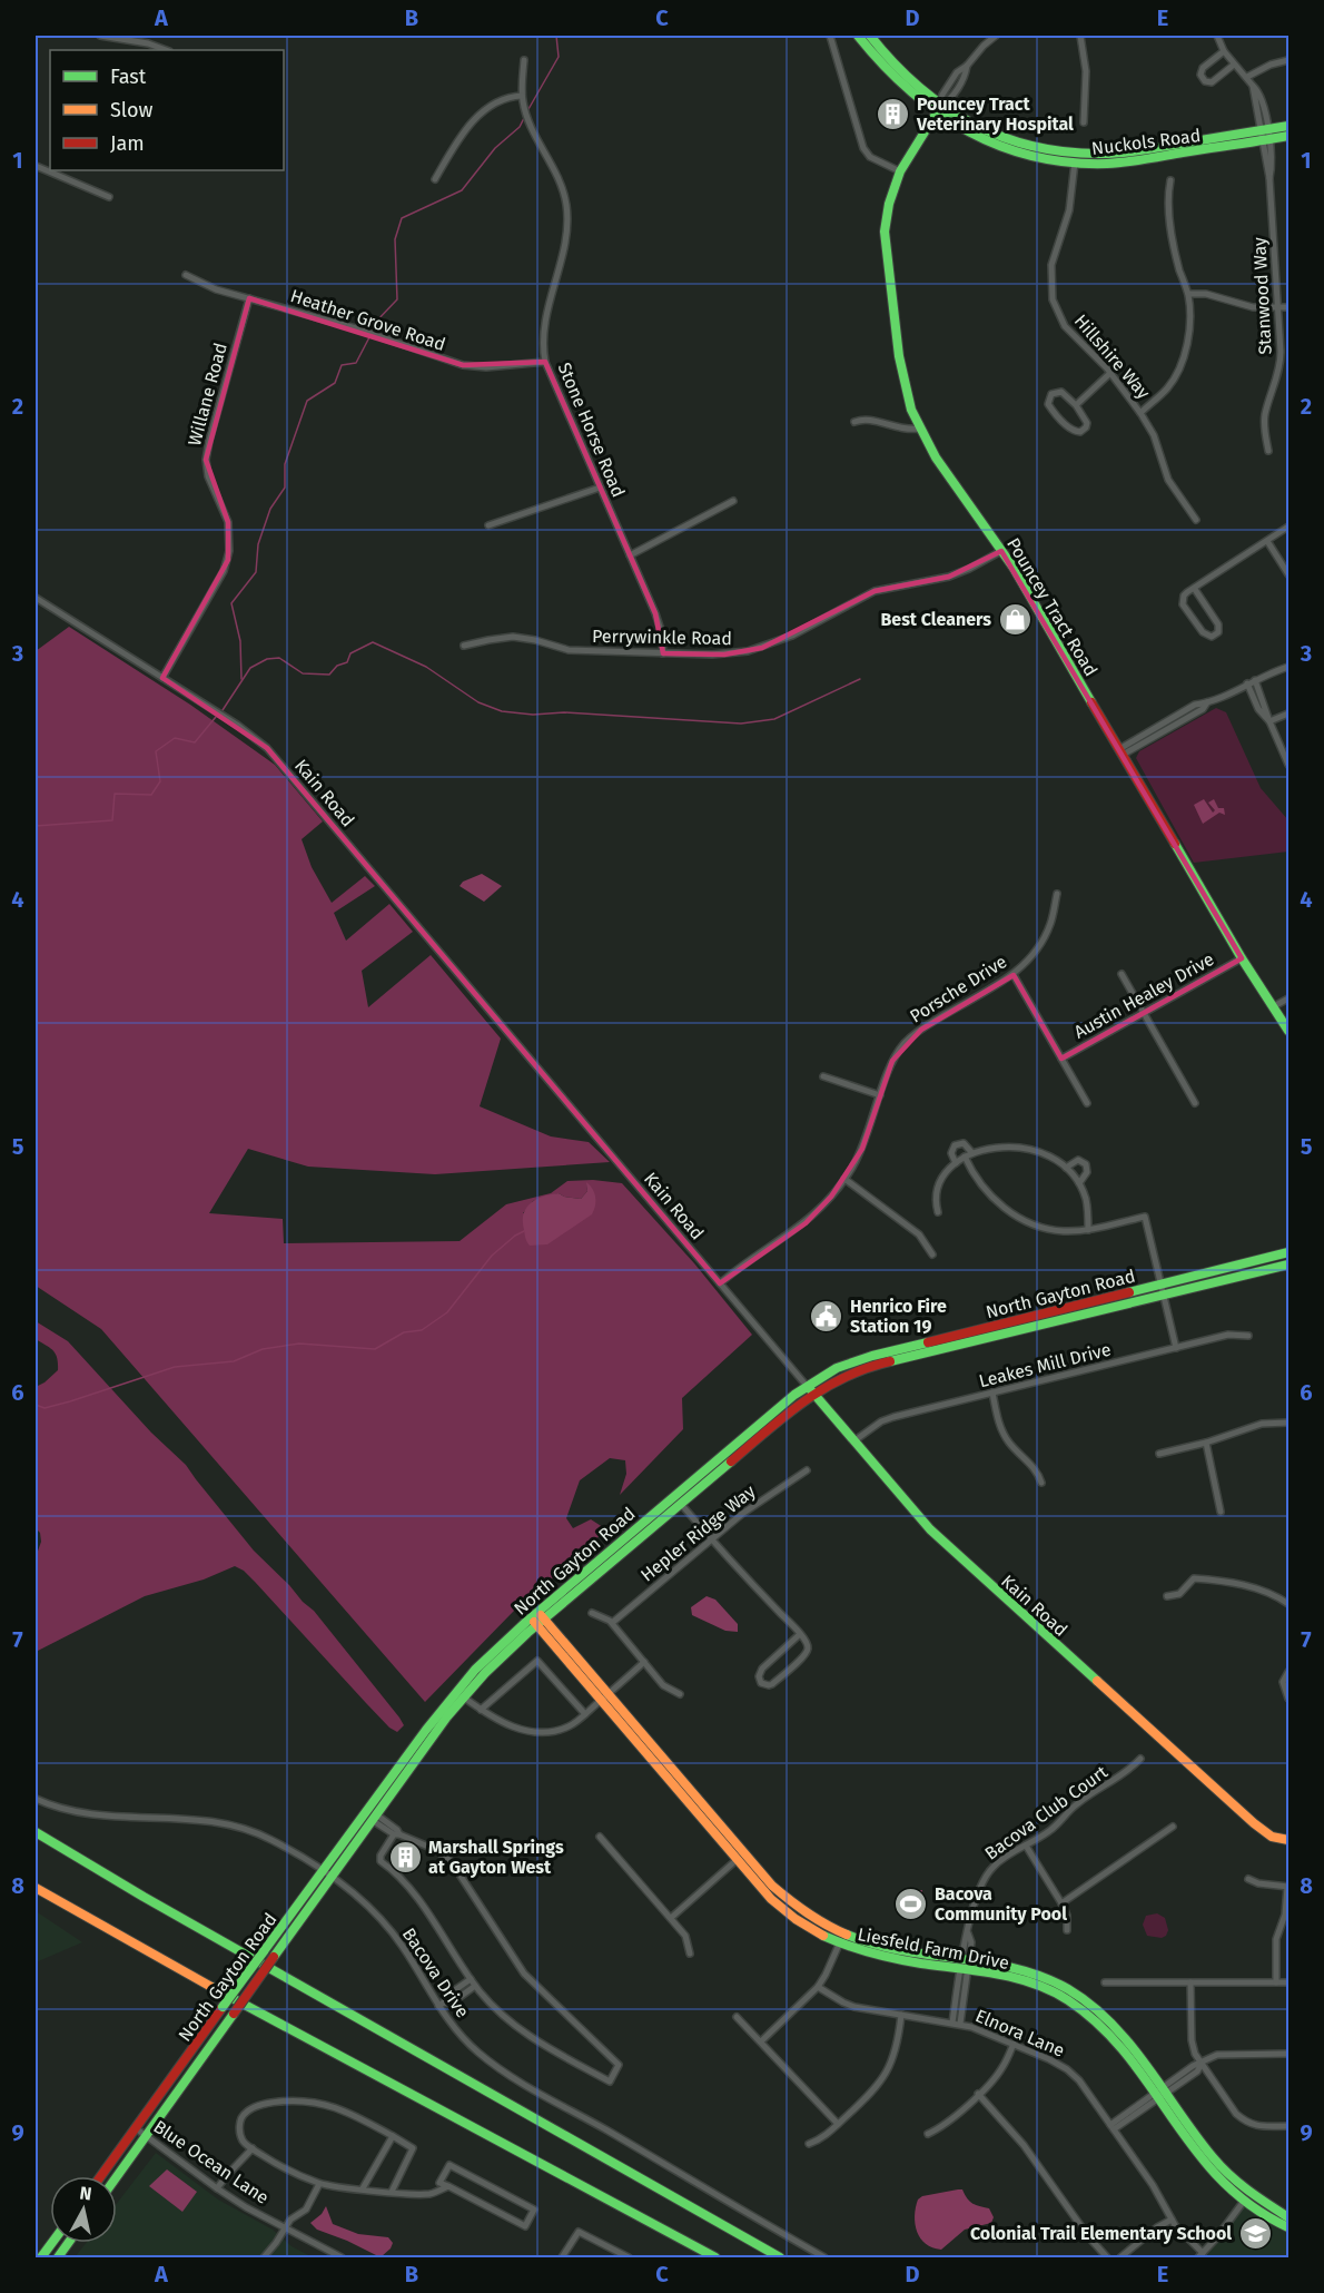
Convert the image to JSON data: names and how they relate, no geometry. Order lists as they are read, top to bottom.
{
  "streets": {
    "main road": [
      "Nuckols Road",
      "Pouncey Tract Road",
      "Kain Road",
      "North Gayton Road",
      "Liesfeld Farm Drive"
    ],
    "street": [
      "Stanwood Way",
      "Heather Grove Road",
      "Hillshire Way",
      "Willane Road",
      "Stone Horse Road",
      "Perrywinkle Road",
      "Porsche Drive",
      "Austin Healey Drive",
      "Leakes Mill Drive",
      "Hepler Ridge Way",
      "Bacova Club Court",
      "Bacova Drive",
      "Elnora Lane",
      "Blue Ocean Lane"
    ]
  },
  "crossings": [
    ["Nuckols Road", "Stanwood Way"],
    ["Nuckols Road", "Hillshire Way"],
    ["Nuckols Road", "Pouncey Tract Road"],
    ["Heather Grove Road", "Willane Road"],
    ["Heather Grove Road", "Stone Horse Road"],
    ["Willane Road", "Kain Road"],
    ["Stone Horse Road", "Perrywinkle Road"],
    ["Pouncey Tract Road", "Perrywinkle Road"],
    ["Pouncey Tract Road", "Austin Healey Drive"],
    ["Kain Road", "Porsche Drive"],
    ["Kain Road", "North Gayton Road"],
    ["Kain Road", "Leakes Mill Drive"],
    ["North Gayton Road", "Liesfeld Farm Drive"],
    ["North Gayton Road", "Bacova Drive"],
    ["North Gayton Road", "Blue Ocean Lane"],
    ["Bacova Club Court", "Liesfeld Farm Drive"],
    ["Bacova Club Court", "Elnora Lane"]
  ],
  "places": {
    "building": ["Pouncey Tract Veterinary Hospital", "Marshall Springs at Gayton West"],
    "shop": ["Best Cleaners"],
    "public building": ["Henrico Fire Station 19"],
    "sports": ["Bacova Community Pool"],
    "school or university": ["Colonial Trail Elementary School"]
  },
  "legend": ["Fast", "Slow", "Jam"],
  "north": "top",
  "grid": {
    "columns": [
      "A",
      "B",
      "C",
      "D",
      "E"
    ],
    "rows": [
      "1",
      "2",
      "3",
      "4",
      "5",
      "6",
      "7",
      "8",
      "9"
    ]
  }
}
